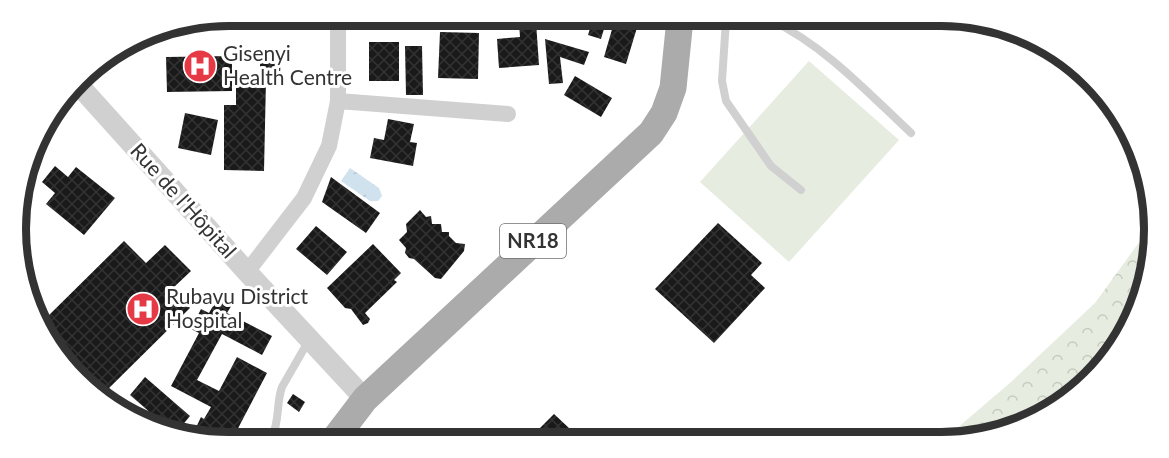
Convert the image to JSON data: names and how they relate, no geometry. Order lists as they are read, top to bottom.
{
  "streets": {
    "main road": ["NR18"],
    "street": ["Rue de l'Hôpital"]
  },
  "crossings": [
    ["Rue de l'Hôpital", "NR18"]
  ],
  "places": {
    "hospital": ["Gisenyi Health Centre", "Rubavu District Hospital"]
  }
}
